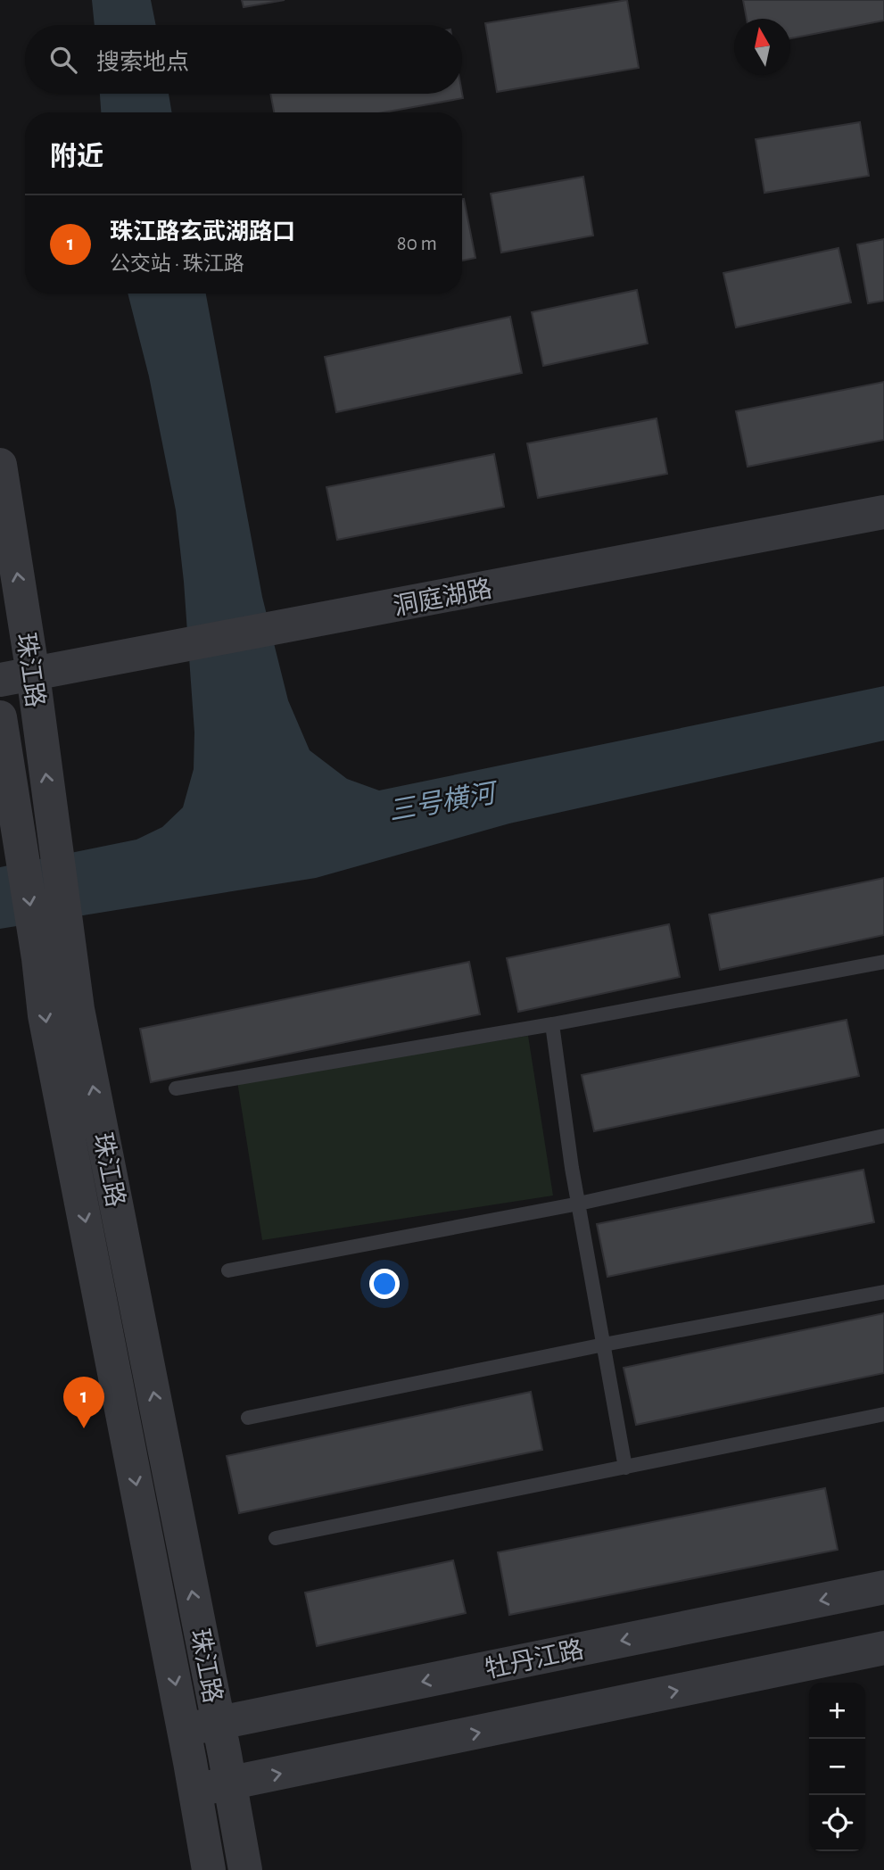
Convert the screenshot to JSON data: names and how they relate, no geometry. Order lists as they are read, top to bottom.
{
  "streets": {
    "street": ["洞庭湖路", "珠江路", "牡丹江路"]
  },
  "crossings": [
    ["洞庭湖路", "珠江路"],
    ["珠江路", "牡丹江路"]
  ],
  "water": ["三号横河"],
  "north": "top",
  "page": {
    "search": "搜索地点",
    "heading": "附近",
    "list": [
      {
        "mark": "1",
        "name": "珠江路玄武湖路口",
        "note": "公交站 · 珠江路",
        "value": "80 m"
      }
    ],
    "pins": "1",
    "map_buttons": ["+", "−"]
  }
}
